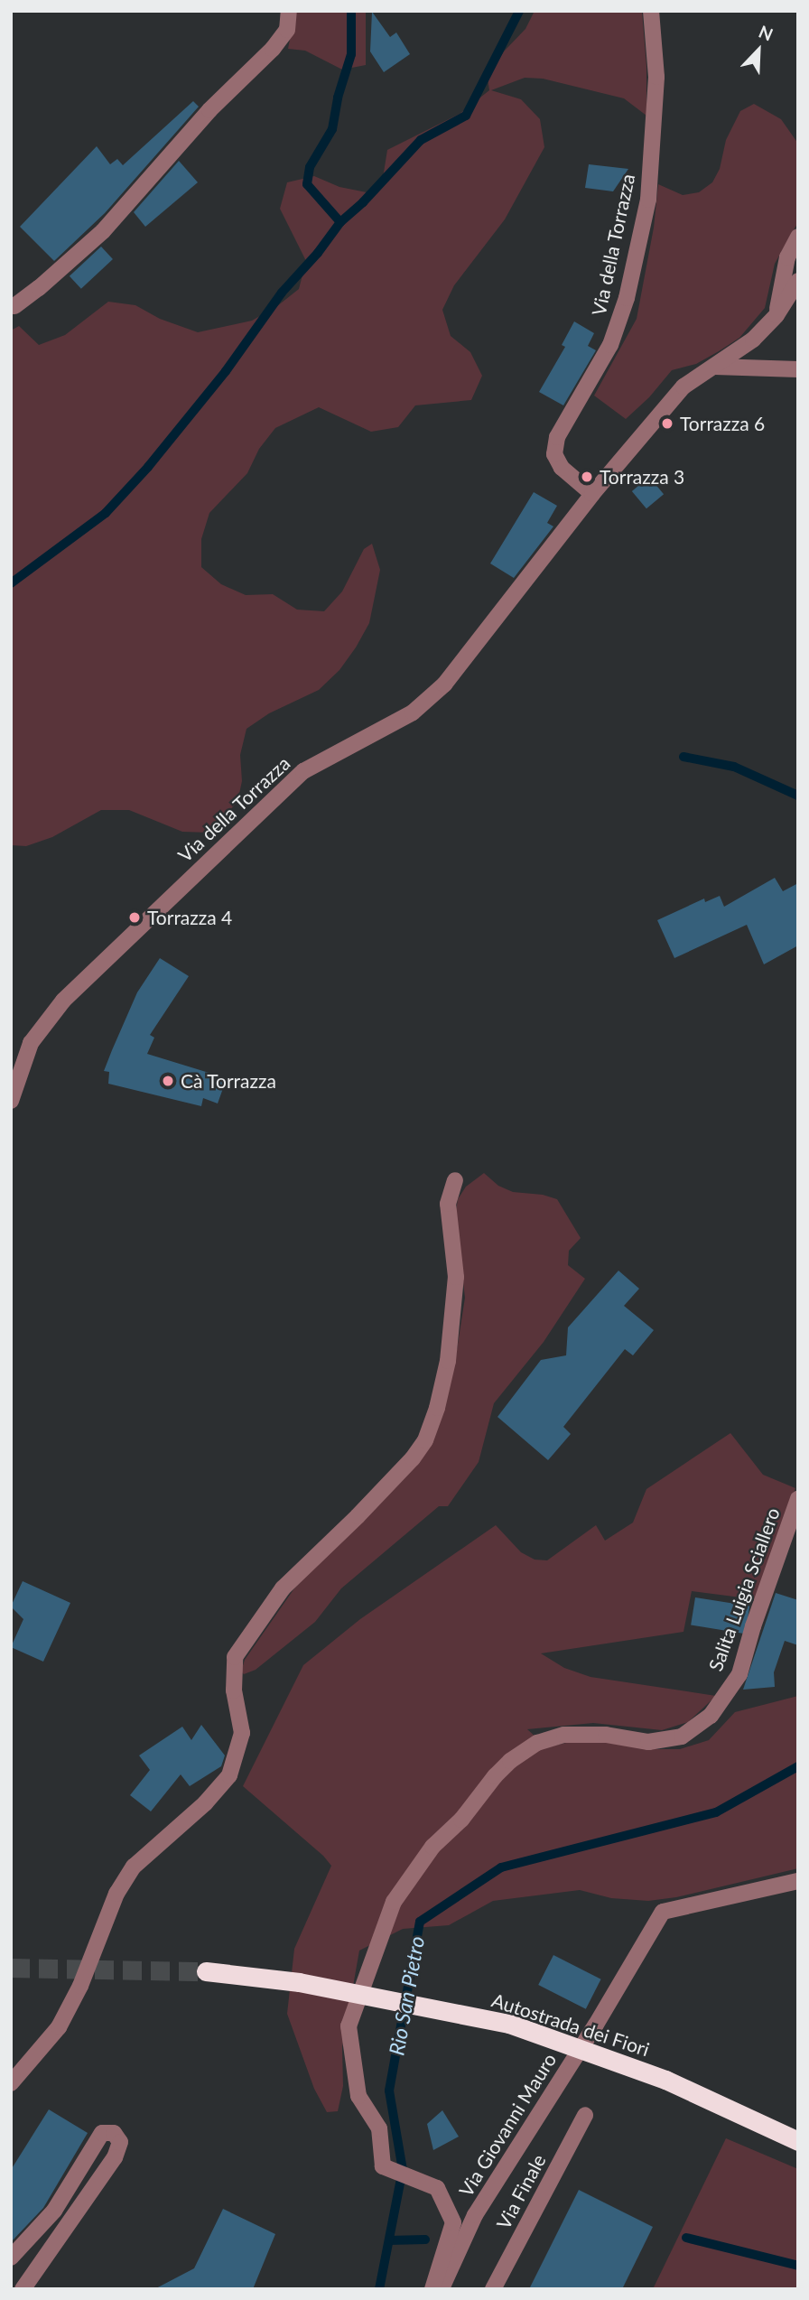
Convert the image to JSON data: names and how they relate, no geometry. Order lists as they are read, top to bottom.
{
  "streets": {
    "highway": ["Autostrada dei Fiori"],
    "street": [
      "Via della Torrazza",
      "Salita Luigia Sciallero",
      "Via Giovanni Mauro",
      "Via Finale"
    ]
  },
  "water": ["Rio San Pietro"],
  "places": [
    "Torrazza 6",
    "Torrazza 3",
    "Torrazza 4",
    "Cà Torrazza"
  ],
  "north": "top right"
}
